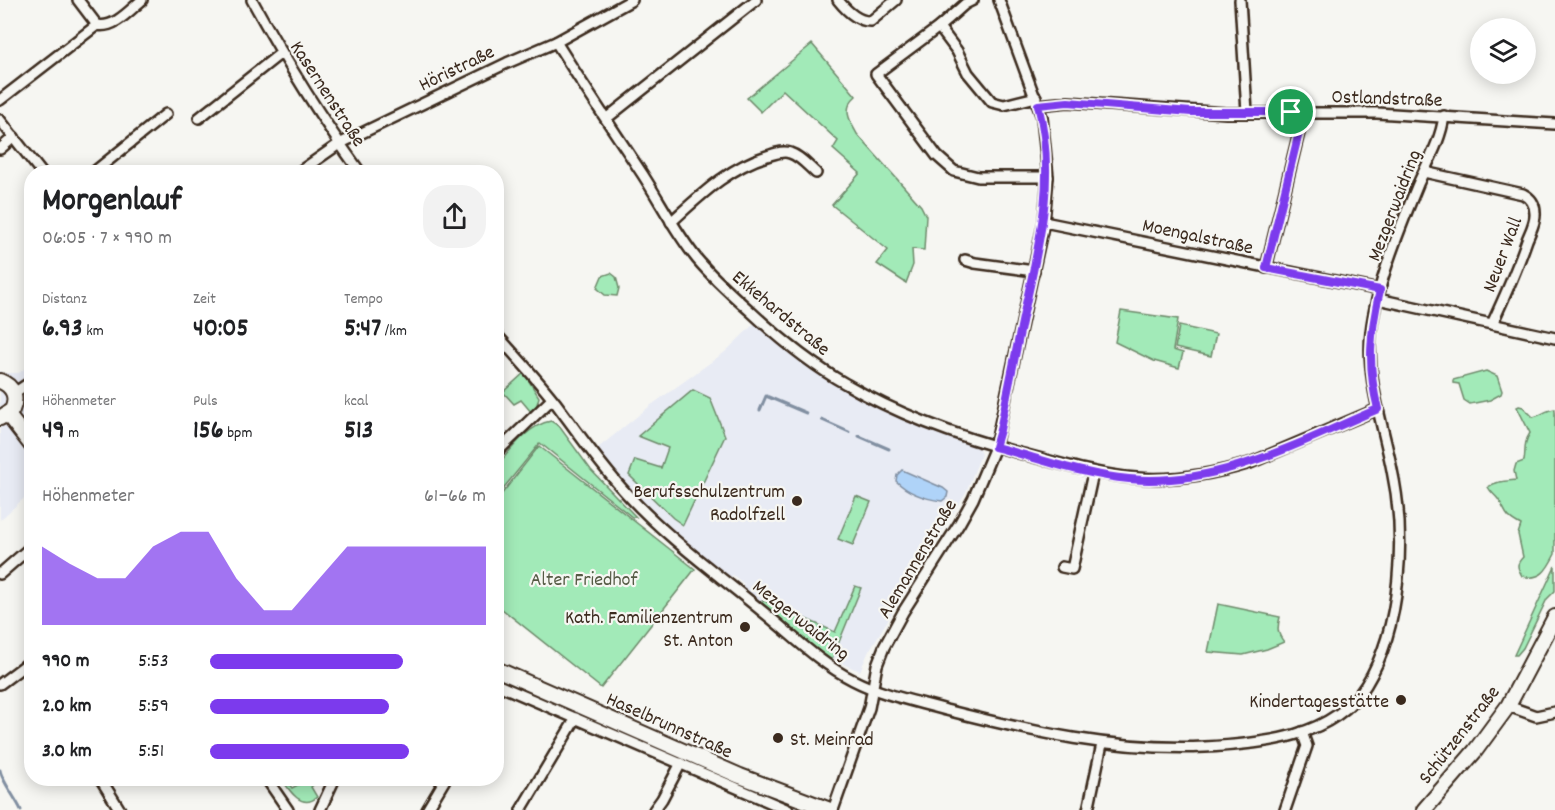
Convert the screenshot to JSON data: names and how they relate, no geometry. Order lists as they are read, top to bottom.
{
  "streets": {
    "main road": ["Haselbrunnstraße", "Schützenstraße"],
    "street": [
      "Höristraße",
      "Kasernenstraße",
      "Ostlandstraße",
      "Mezgerwaidring",
      "Moengalstraße",
      "Neuer Wall",
      "Ekkehardstraße",
      "Alemannenstraße"
    ]
  },
  "crossings": [
    ["Höristraße", "Kasernenstraße"],
    ["Höristraße", "Ekkehardstraße"],
    ["Ostlandstraße", "Mezgerwaidring"],
    ["Ostlandstraße", "Alemannenstraße"],
    ["Mezgerwaidring", "Moengalstraße"],
    ["Mezgerwaidring", "Neuer Wall"],
    ["Mezgerwaidring", "Ekkehardstraße"],
    ["Mezgerwaidring", "Alemannenstraße"],
    ["Moengalstraße", "Alemannenstraße"],
    ["Ekkehardstraße", "Alemannenstraße"],
    ["Alemannenstraße", "Haselbrunnstraße"]
  ],
  "parks": ["Alter Friedhof"],
  "places": [
    "Berufsschulzentrum Radolfzell",
    "Kath. Familienzentrum St. Anton",
    "Kindertagesstätte",
    "St. Meinrad"
  ],
  "page": {
    "heading": ["Morgenlauf", "06:05 · 7 × 990 m"],
    "stats": [
      ["Distanz", "6.93 km"],
      ["Zeit", "40:05"],
      ["Tempo", "5:47 /km"],
      ["Höhenmeter", "49 m"],
      ["Puls", "156 bpm"],
      ["kcal", "513"]
    ],
    "chart": ["Höhenmeter", "61–66 m"],
    "list": [
      {
        "name": "990 m",
        "note": "5:53"
      },
      {
        "name": "2.0 km",
        "note": "5:59"
      },
      {
        "name": "3.0 km",
        "note": "5:51"
      }
    ]
  }
}
